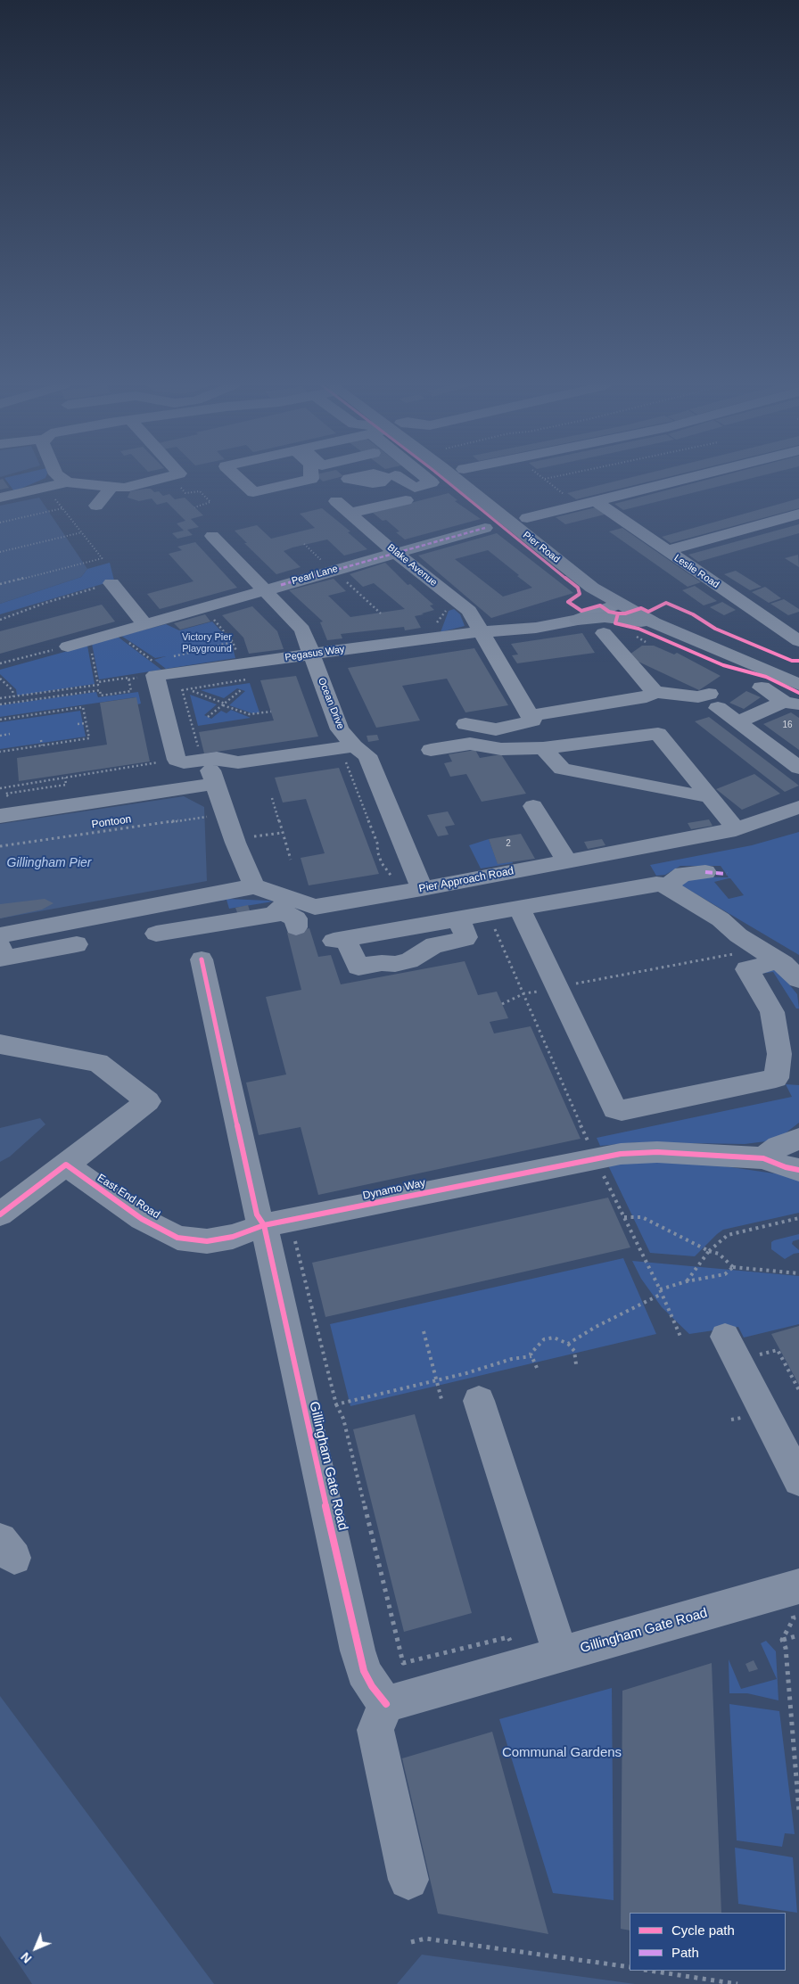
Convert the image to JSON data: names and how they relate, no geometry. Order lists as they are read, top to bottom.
{
  "streets": {
    "main road": ["Pier Road"],
    "street": [
      "Blake Avenue",
      "Leslie Road",
      "Pearl Lane",
      "Pegasus Way",
      "Ocean Drive",
      "Pier Approach Road",
      "Dynamo Way",
      "East End Road",
      "Gillingham Gate Road"
    ],
    "path": ["Pontoon"]
  },
  "crossings": [
    ["Pier Road", "Pegasus Way"],
    ["Blake Avenue", "Pearl Lane"],
    ["Blake Avenue", "Pegasus Way"],
    ["Pearl Lane", "Ocean Drive"],
    ["Pegasus Way", "Ocean Drive"],
    ["Ocean Drive", "Pier Approach Road"],
    ["Dynamo Way", "East End Road"],
    ["Dynamo Way", "Gillingham Gate Road"],
    ["East End Road", "Gillingham Gate Road"]
  ],
  "water": ["Gillingham Pier"],
  "parks": ["Victory Pier Playground", "Communal Gardens"],
  "house_numbers": ["16", "2"],
  "legend": ["Cycle path", "Path"],
  "north": "bottom left"
}
